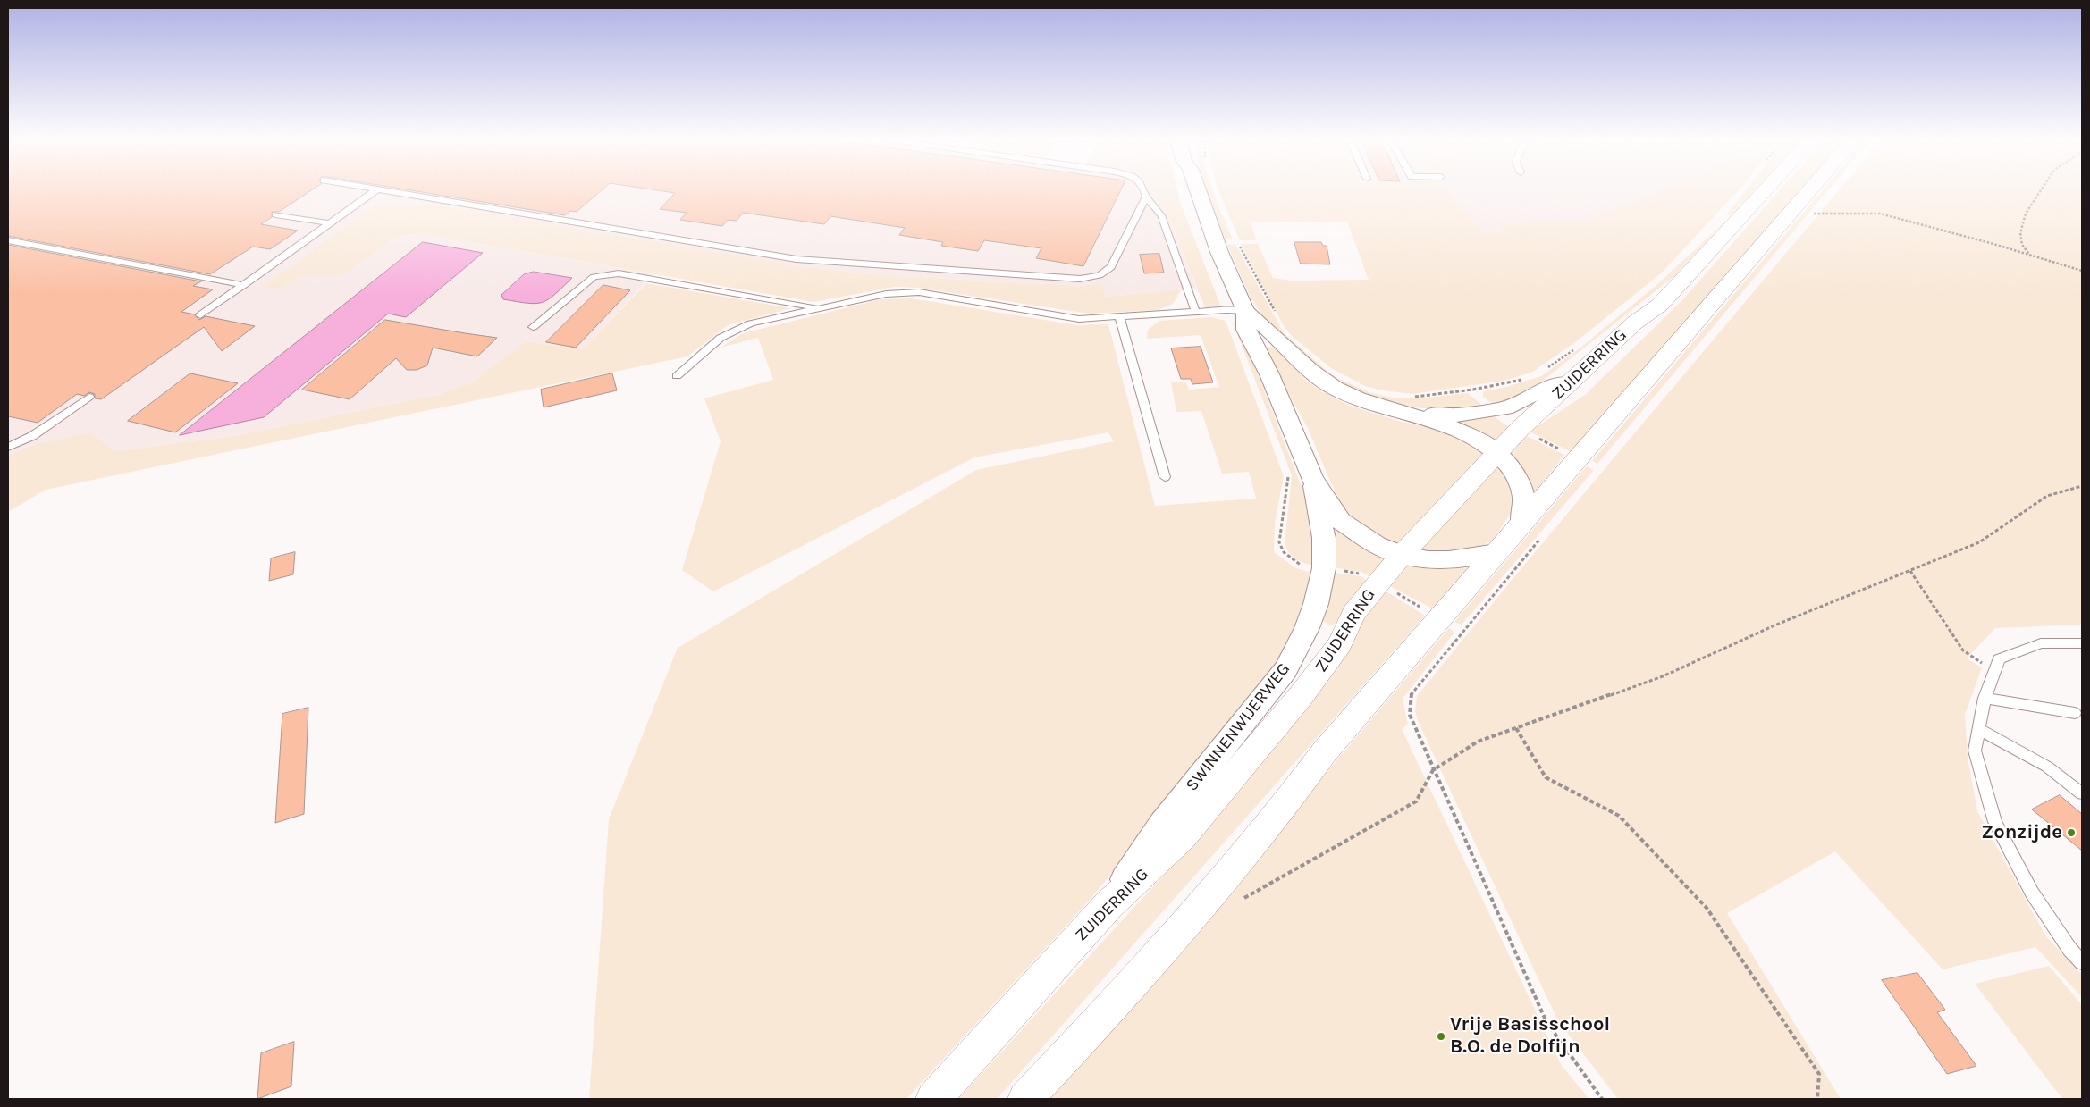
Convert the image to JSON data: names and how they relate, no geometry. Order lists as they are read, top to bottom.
{
  "streets": {
    "main road": ["ZUIDERRING"],
    "street": ["SWINNENWIJERWEG"]
  },
  "crossings": [
    ["ZUIDERRING", "SWINNENWIJERWEG"]
  ],
  "places": ["Zonzijde", "Vrije Basisschool B.O. de Dolfijn"]
}
